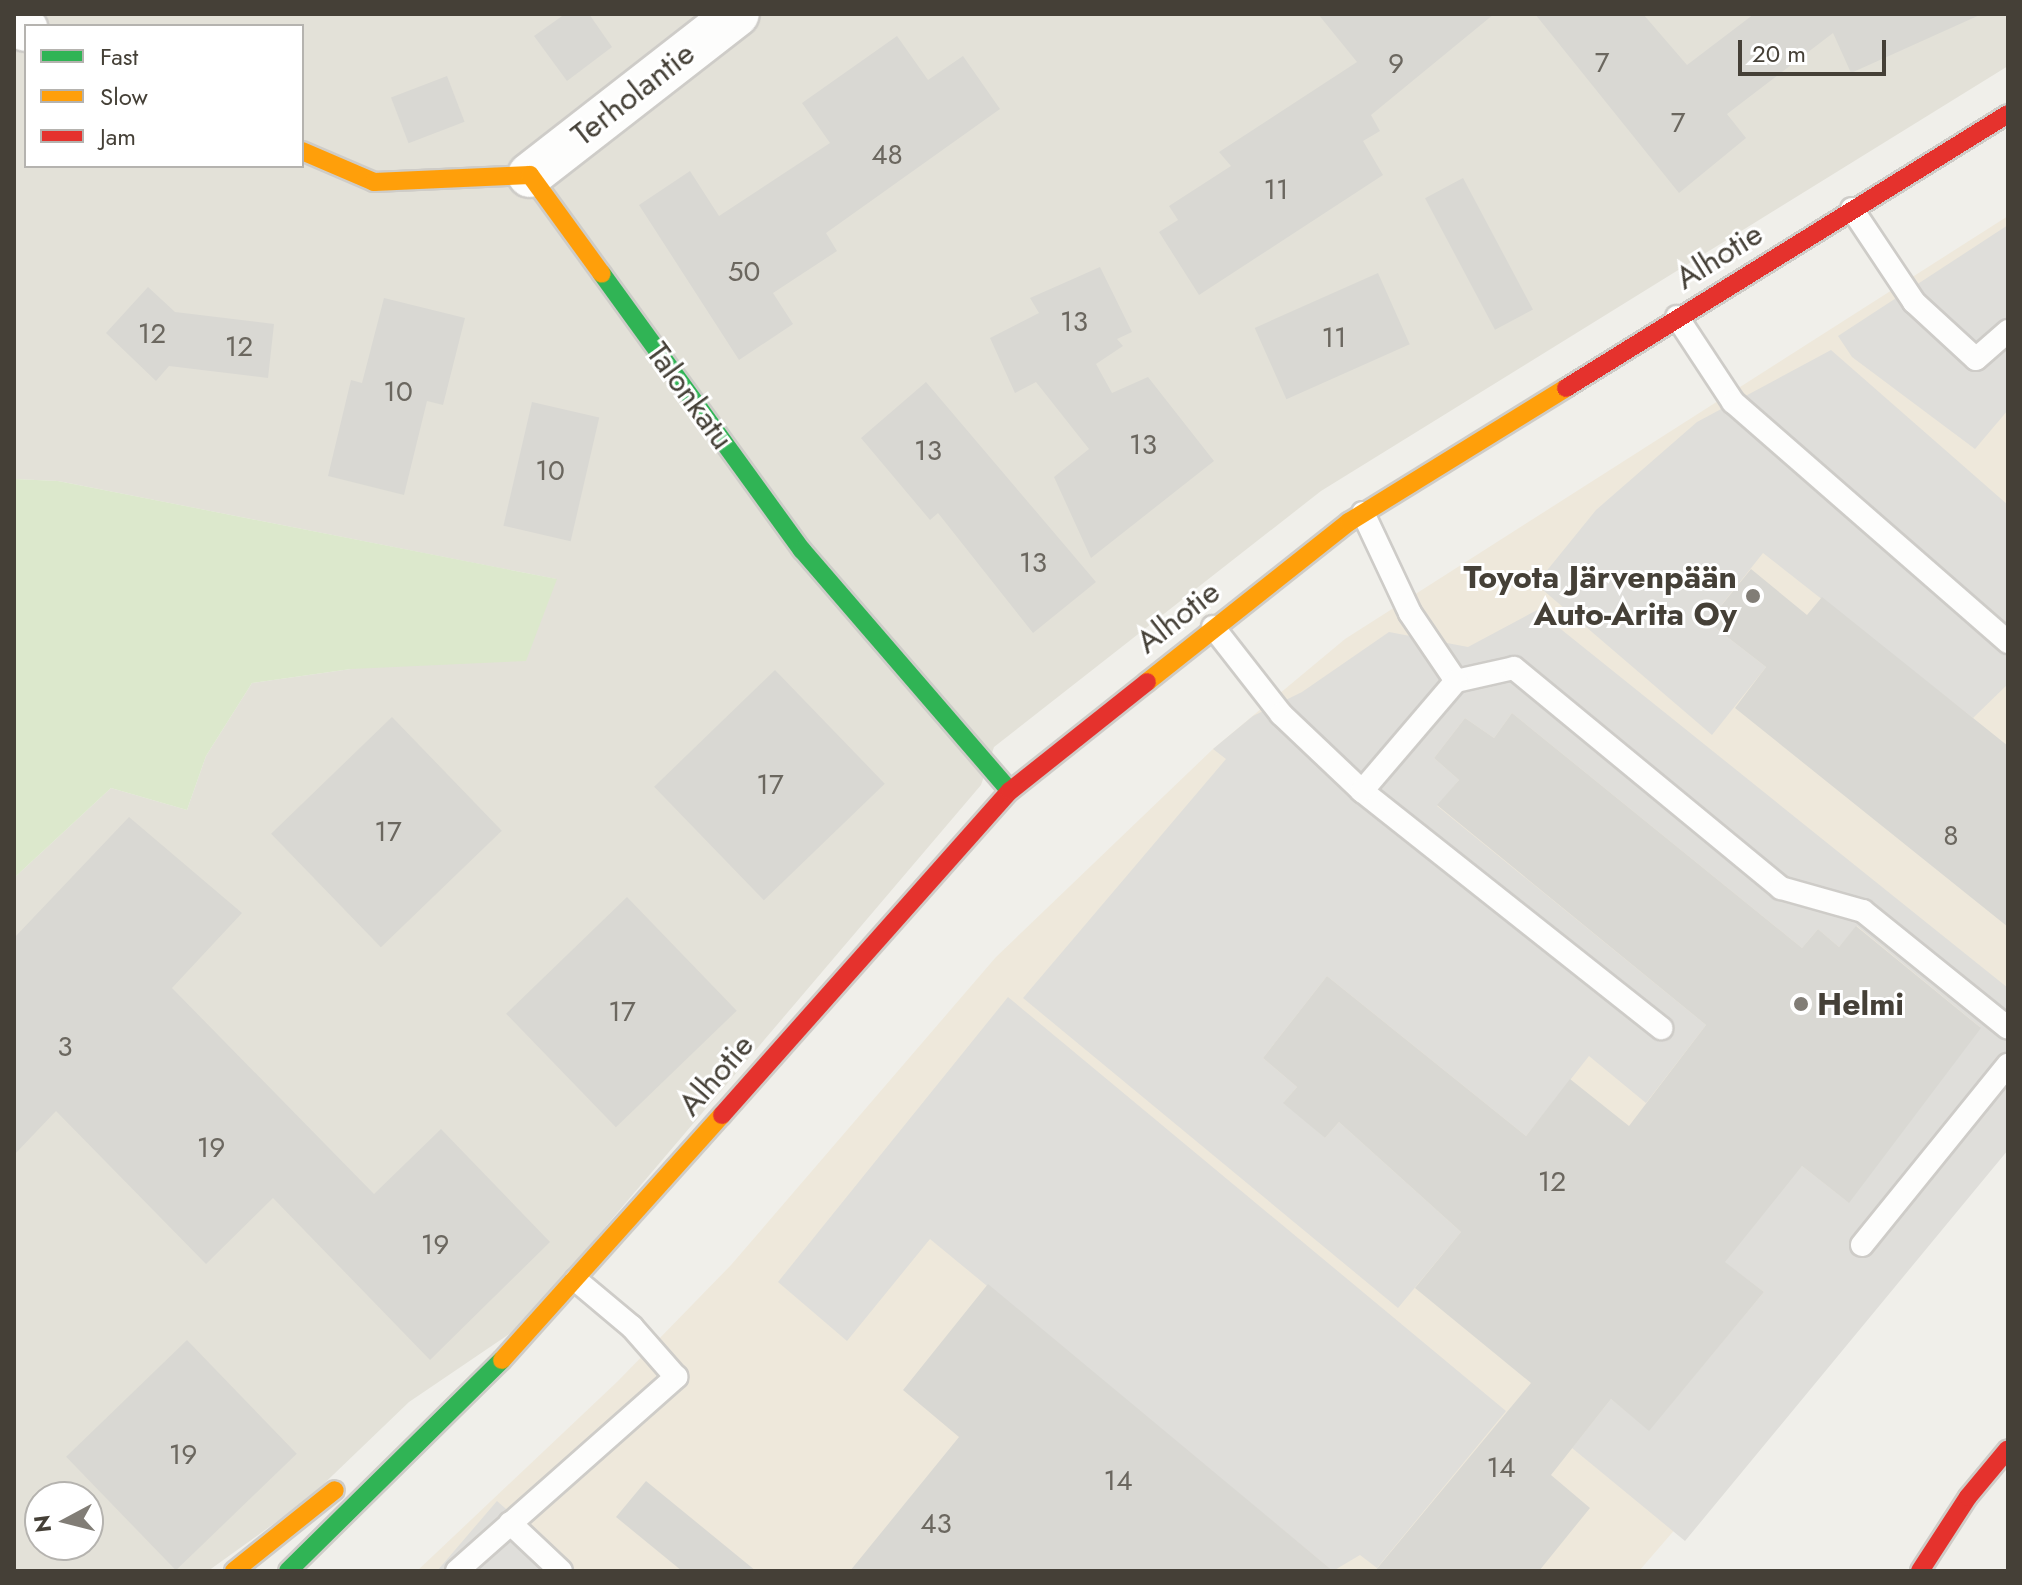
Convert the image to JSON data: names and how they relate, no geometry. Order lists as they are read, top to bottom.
{
  "streets": {
    "street": ["Terholantie", "Alhotie", "Talonkatu"]
  },
  "crossings": [
    ["Terholantie", "Talonkatu"],
    ["Alhotie", "Talonkatu"]
  ],
  "places": ["Toyota Järvenpään Auto-Arita Oy", "Helmi"],
  "house_numbers": [
    "7",
    "9",
    "7",
    "48",
    "11",
    "50",
    "13",
    "12",
    "11",
    "12",
    "10",
    "13",
    "13",
    "10",
    "13",
    "17",
    "17",
    "8",
    "17",
    "3",
    "19",
    "12",
    "19",
    "19",
    "14",
    "14",
    "43"
  ],
  "legend": ["Fast", "Slow", "Jam"],
  "scale_bar": "20 m",
  "north": "left"
}
